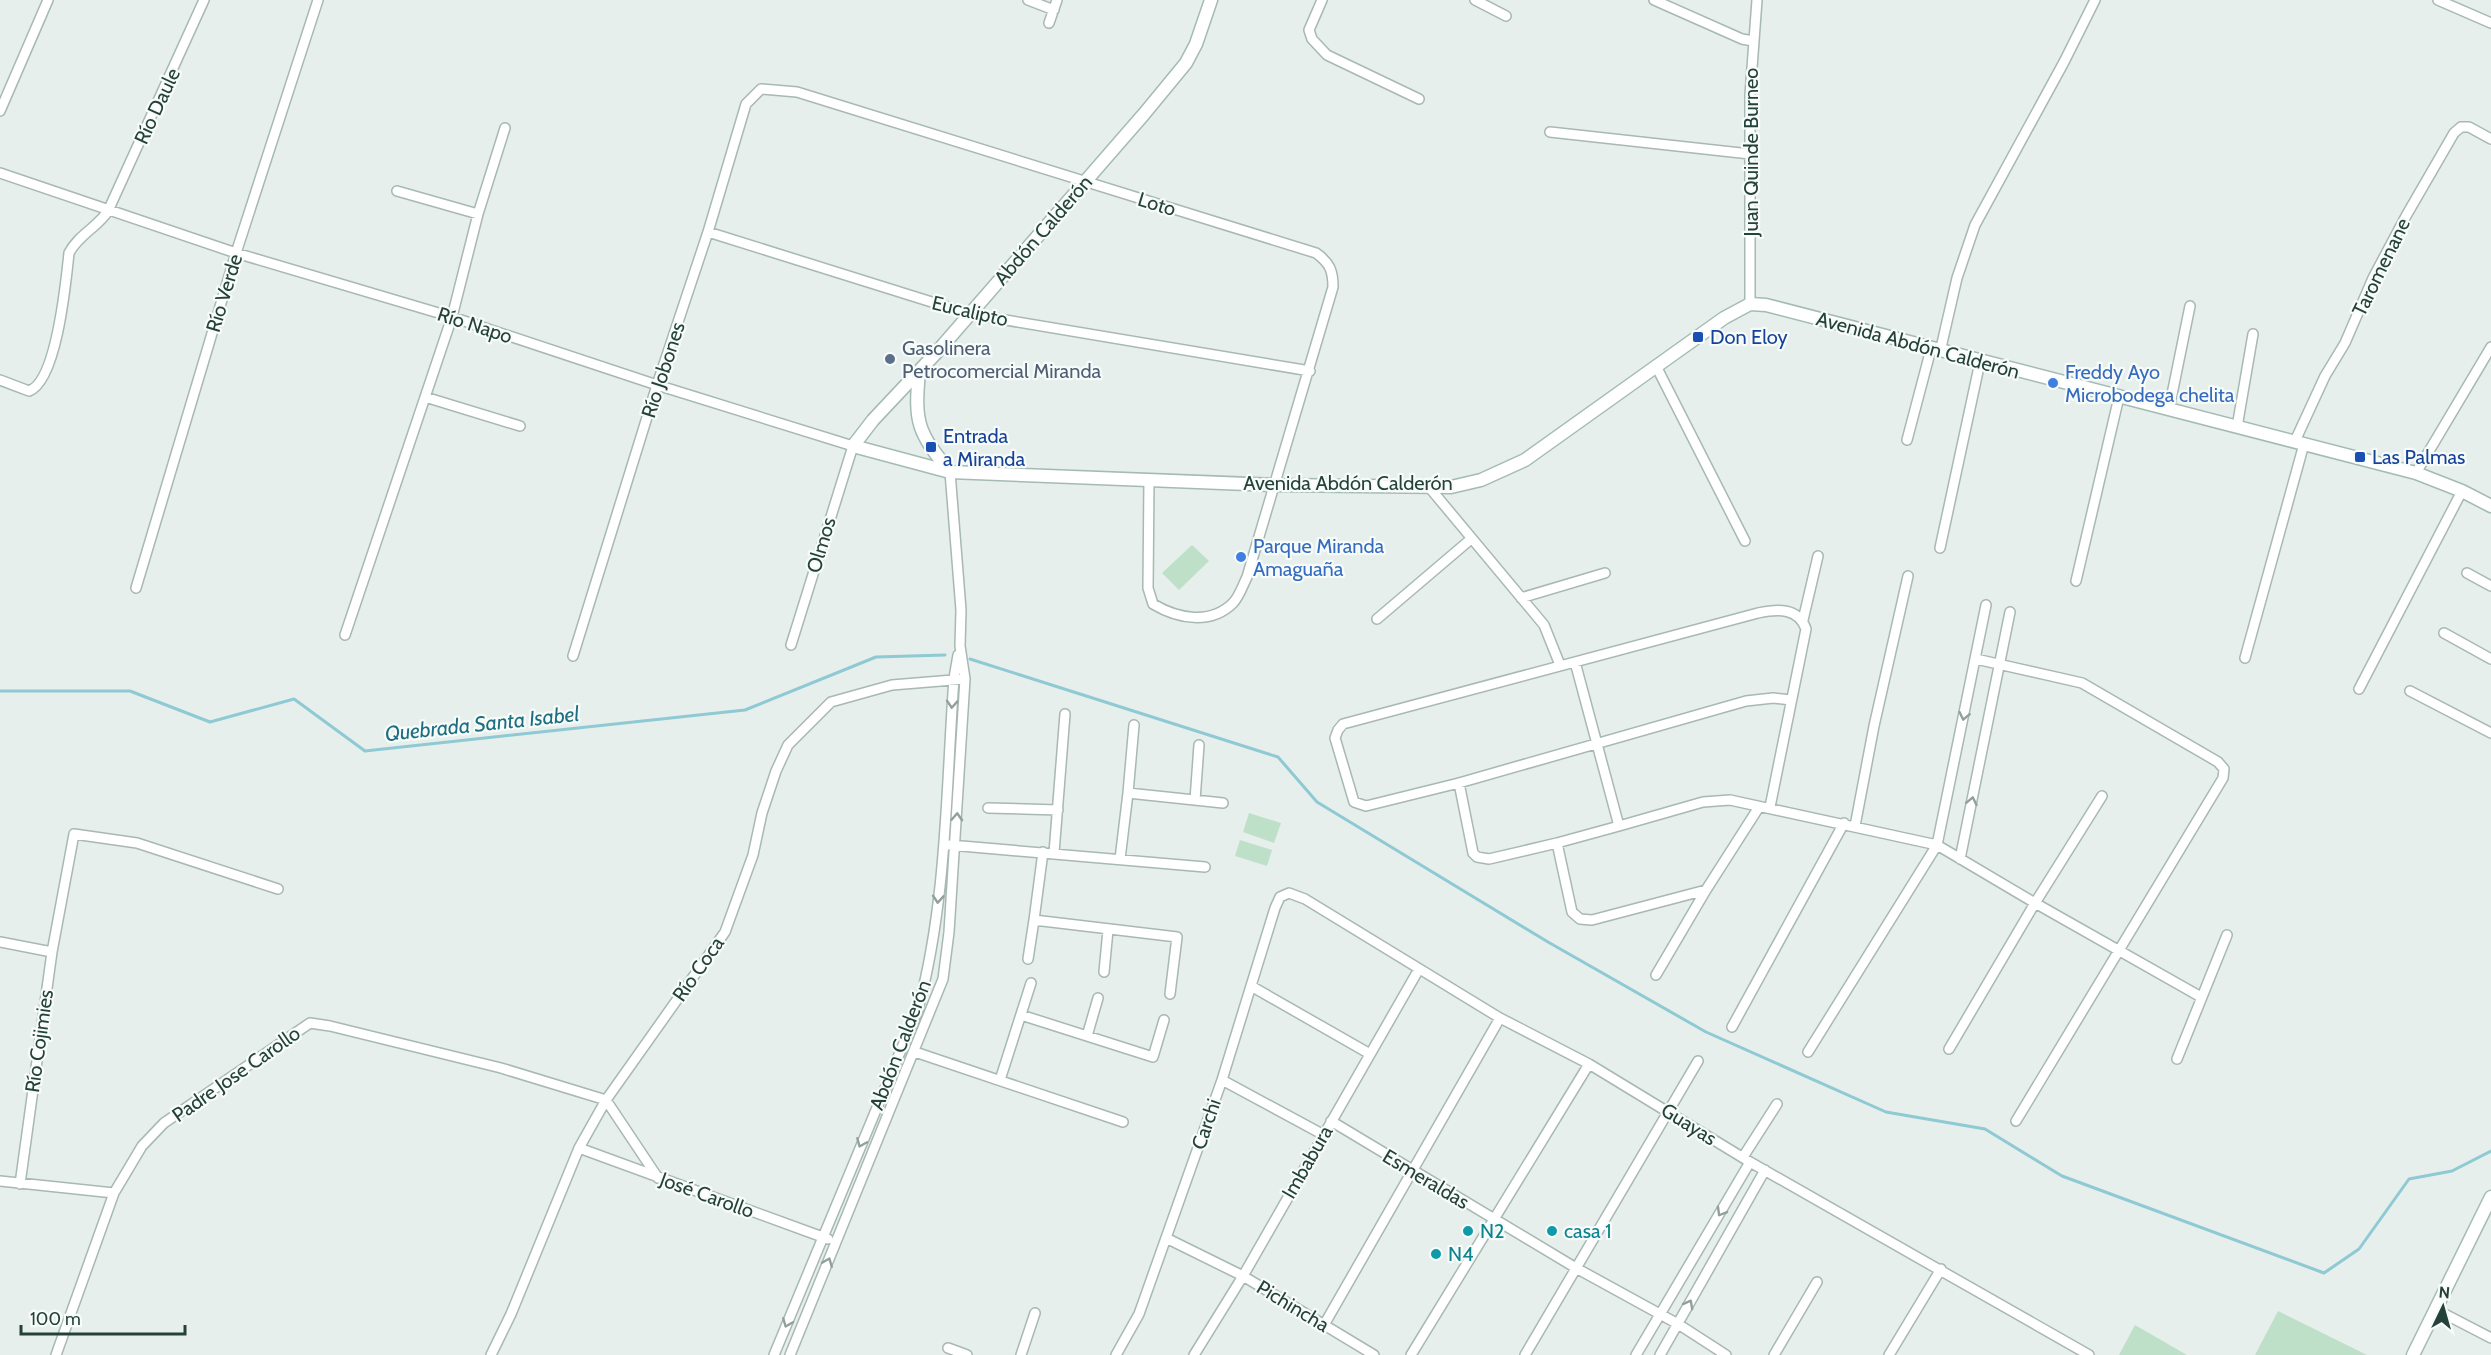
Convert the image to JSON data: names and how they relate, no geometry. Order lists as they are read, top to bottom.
{
  "streets": {
    "street": [
      "Río Daule",
      "Juan Quinde Burneo",
      "Loto",
      "Abdón Calderón",
      "Taromenane",
      "Río Verde",
      "Eucalipto",
      "Río Napo",
      "Avenida Abdón Calderón",
      "Río Jobones",
      "Olmos",
      "Río Coca",
      "Río Cojimies",
      "Padre Jose Carollo",
      "Carchi",
      "Guayas",
      "Imbabura",
      "Esmeraldas",
      "José Carollo",
      "Pichincha"
    ]
  },
  "crossings": [
    ["Río Daule", "Río Napo"],
    ["Juan Quinde Burneo", "Avenida Abdón Calderón"],
    ["Loto", "Abdón Calderón"],
    ["Loto", "Eucalipto"],
    ["Loto", "Avenida Abdón Calderón"],
    ["Loto", "Río Jobones"],
    ["Abdón Calderón", "Eucalipto"],
    ["Abdón Calderón", "Río Napo"],
    ["Abdón Calderón", "Avenida Abdón Calderón"],
    ["Abdón Calderón", "Olmos"],
    ["Abdón Calderón", "Río Coca"],
    ["Abdón Calderón", "José Carollo"],
    ["Taromenane", "Avenida Abdón Calderón"],
    ["Río Verde", "Río Napo"],
    ["Eucalipto", "Río Jobones"],
    ["Río Napo", "Avenida Abdón Calderón"],
    ["Río Napo", "Río Jobones"],
    ["Río Napo", "Olmos"],
    ["Río Coca", "Padre Jose Carollo"],
    ["Río Coca", "José Carollo"],
    ["Carchi", "Guayas"],
    ["Carchi", "Pichincha"],
    ["Guayas", "Imbabura"],
    ["Imbabura", "Esmeraldas"],
    ["Imbabura", "Pichincha"]
  ],
  "water": ["Quebrada Santa Isabel"],
  "places": {
    "transit": ["Don Eloy", "Entrada a Miranda", "Las Palmas"],
    "other": [
      "Gasolinera Petrocomercial Miranda",
      "Freddy Ayo Microbodega chelita",
      "Parque Miranda Amaguaña",
      "N2",
      "casa 1",
      "N4"
    ]
  },
  "scale_bar": "100 m",
  "north": "top"
}
